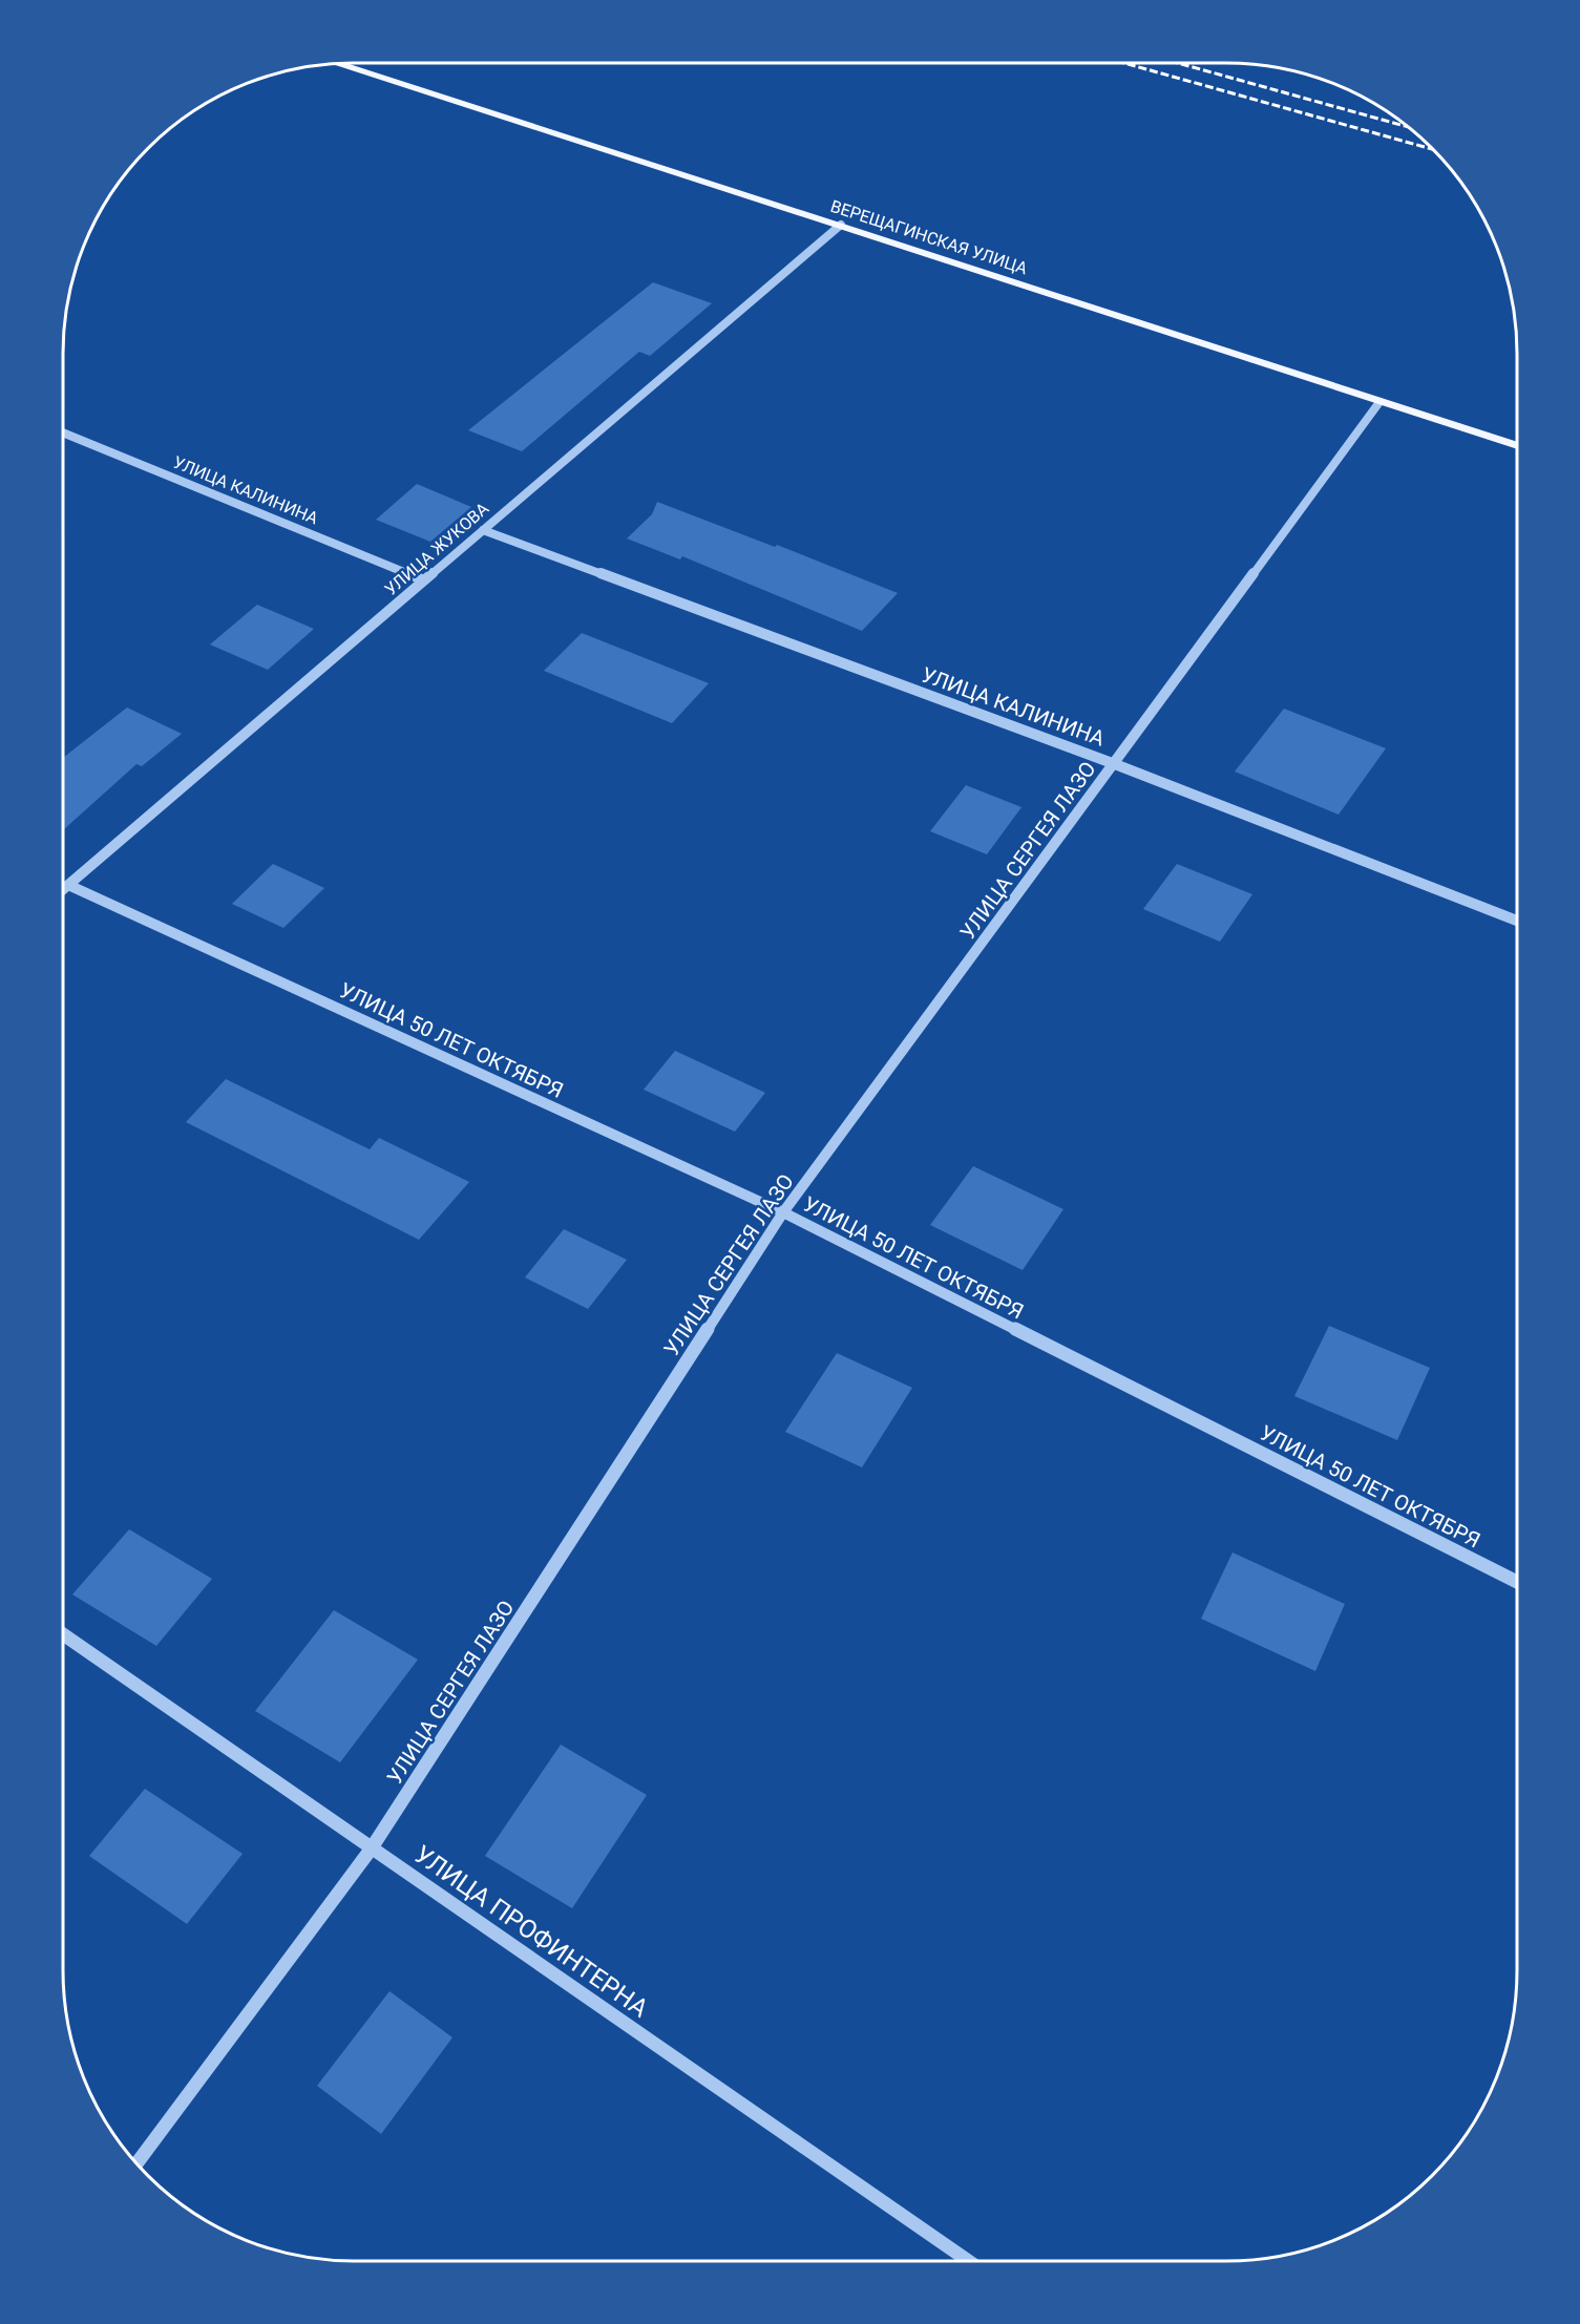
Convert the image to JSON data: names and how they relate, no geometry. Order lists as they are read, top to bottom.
{
  "streets": {
    "main road": ["ВЕРЕЩАГИНСКАЯ УЛИЦА"],
    "street": [
      "УЛИЦА КАЛИНИНА",
      "УЛИЦА ЖУКОВА",
      "УЛИЦА СЕРГЕЯ ЛАЗО",
      "УЛИЦА 50 ЛЕТ ОКТЯБРЯ",
      "УЛИЦА ПРОФИНТЕРНА"
    ]
  },
  "crossings": [
    ["ВЕРЕЩАГИНСКАЯ УЛИЦА", "УЛИЦА ЖУКОВА"],
    ["ВЕРЕЩАГИНСКАЯ УЛИЦА", "УЛИЦА СЕРГЕЯ ЛАЗО"],
    ["УЛИЦА КАЛИНИНА", "УЛИЦА ЖУКОВА"],
    ["УЛИЦА КАЛИНИНА", "УЛИЦА СЕРГЕЯ ЛАЗО"],
    ["УЛИЦА ЖУКОВА", "УЛИЦА 50 ЛЕТ ОКТЯБРЯ"],
    ["УЛИЦА СЕРГЕЯ ЛАЗО", "УЛИЦА 50 ЛЕТ ОКТЯБРЯ"],
    ["УЛИЦА СЕРГЕЯ ЛАЗО", "УЛИЦА ПРОФИНТЕРНА"]
  ]
}
